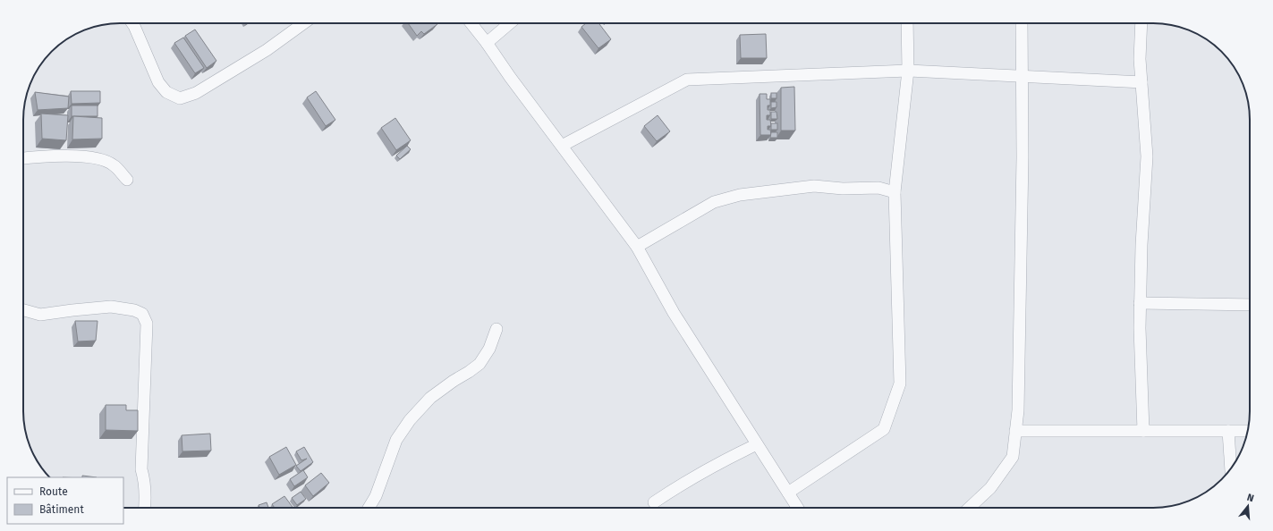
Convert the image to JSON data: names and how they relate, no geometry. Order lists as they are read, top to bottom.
{
  "legend": ["Route", "Bâtiment"],
  "north": "top"
}
